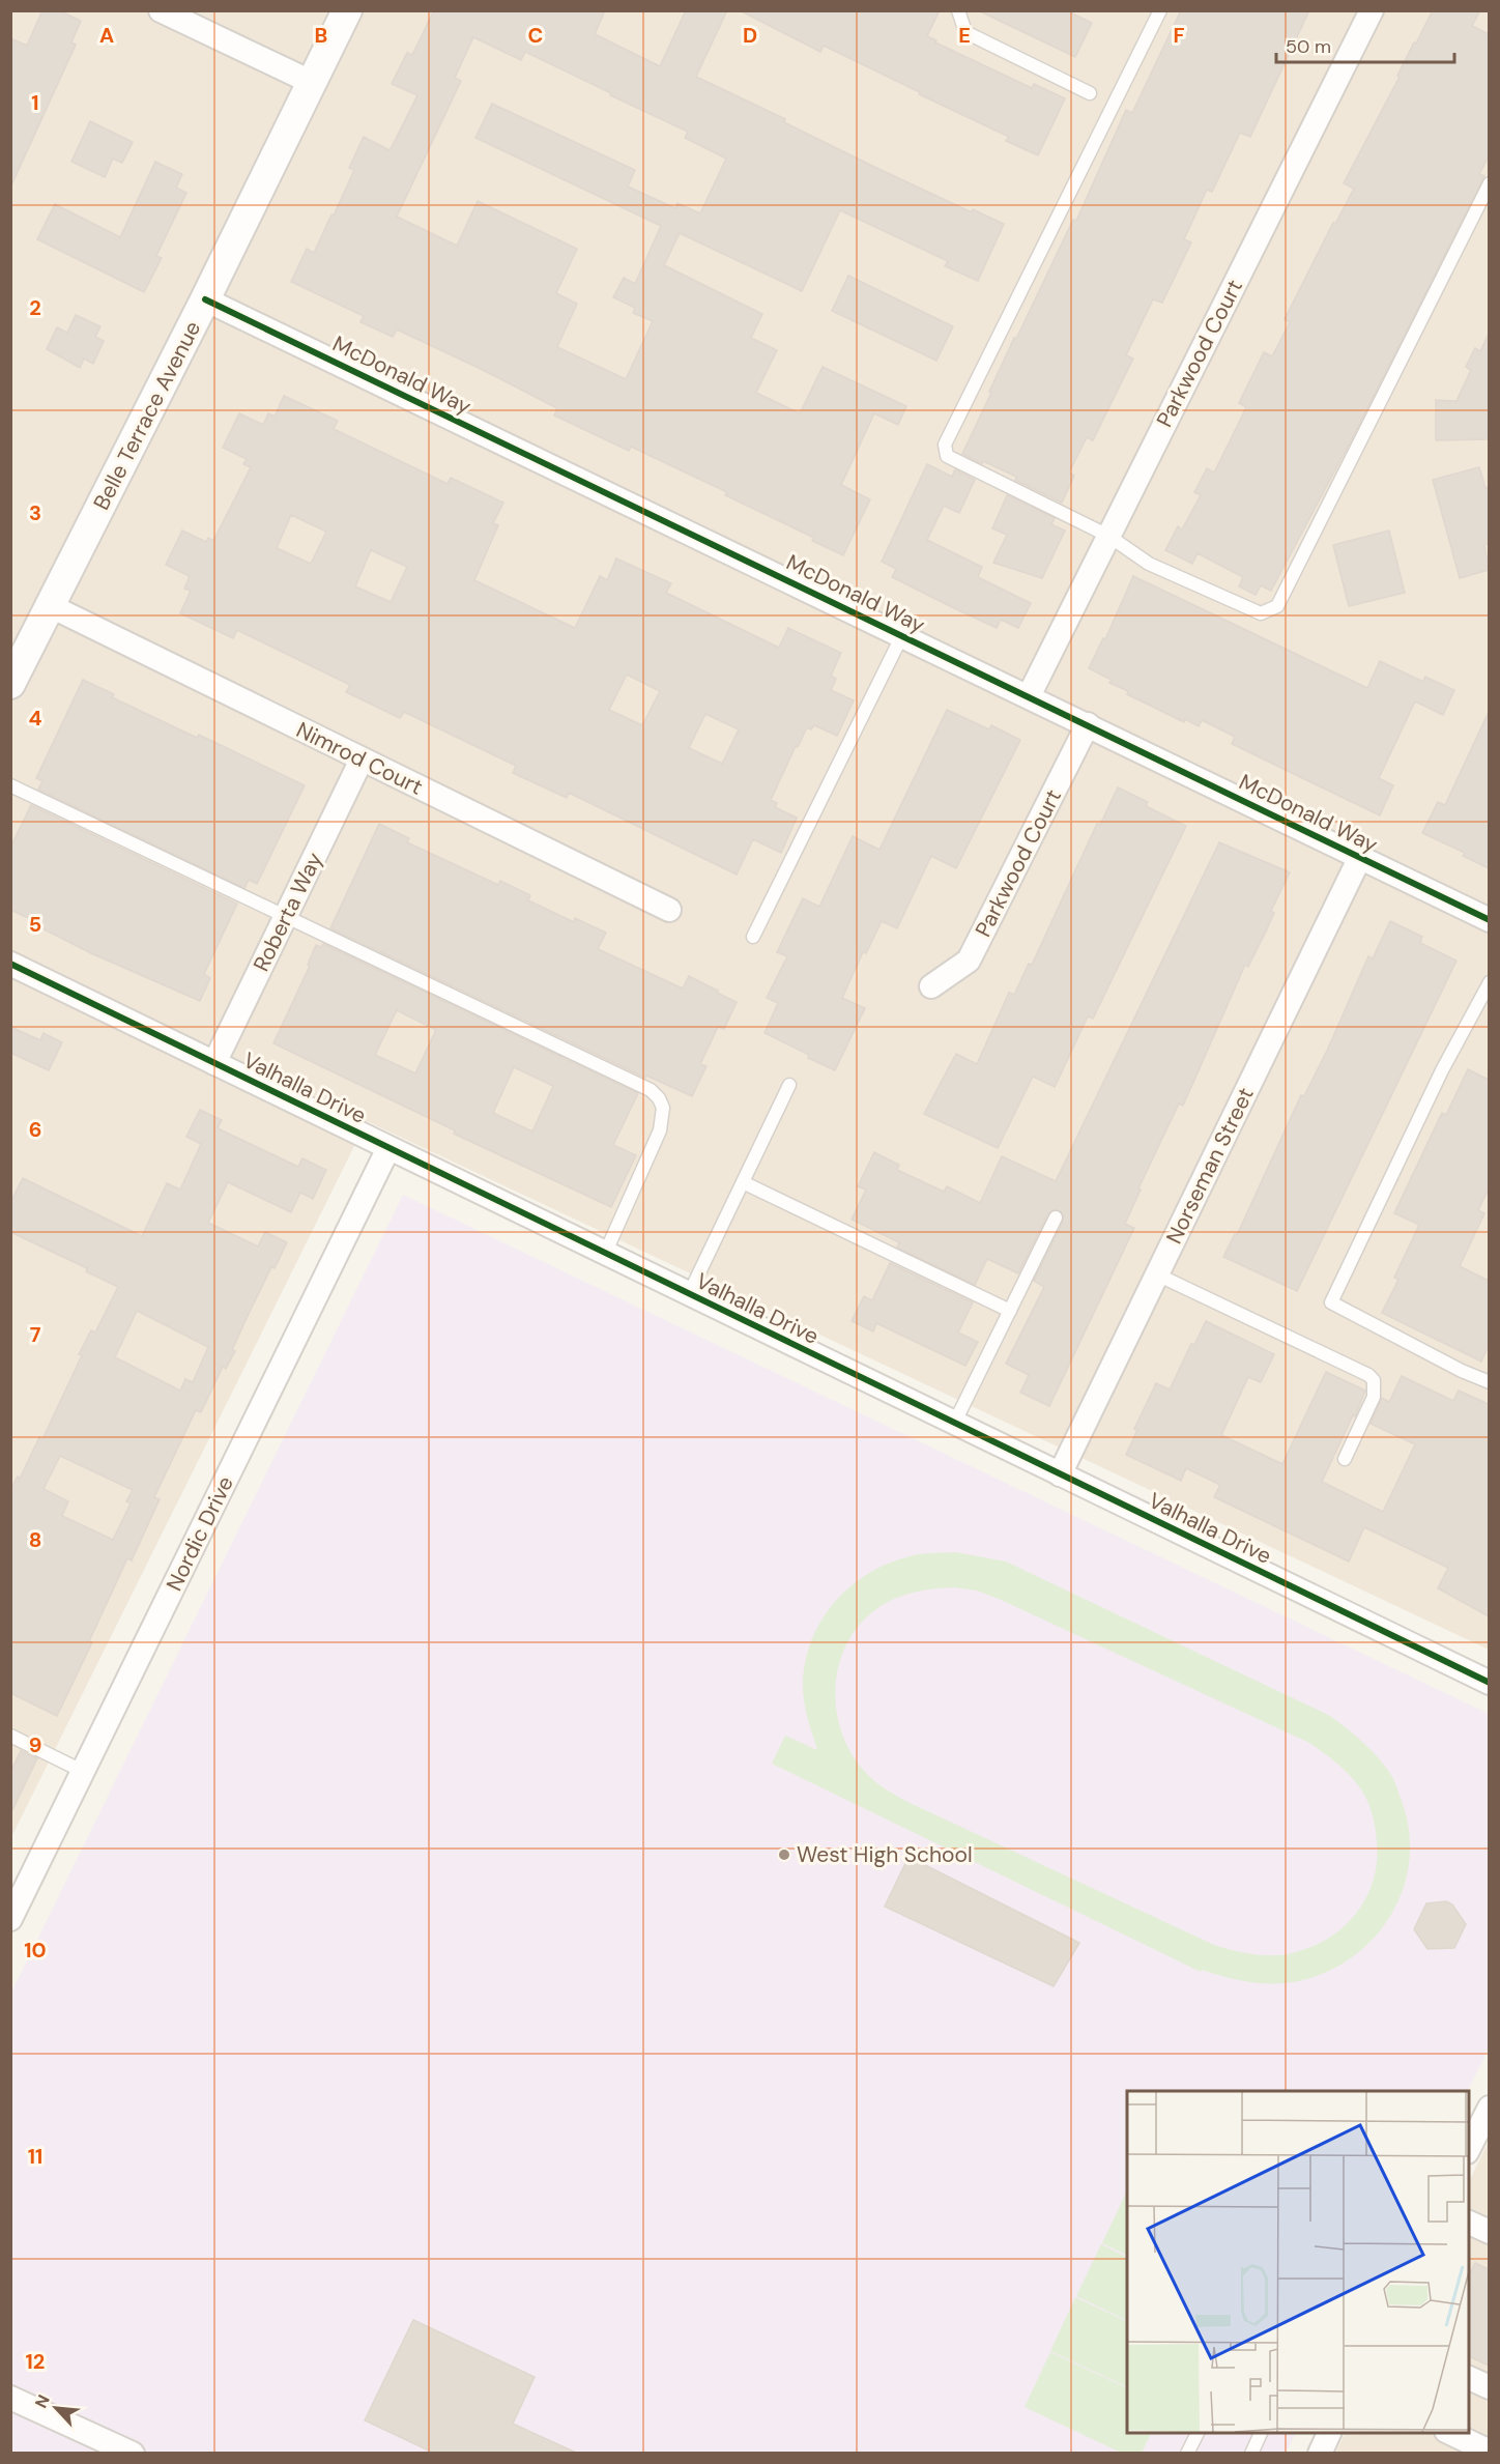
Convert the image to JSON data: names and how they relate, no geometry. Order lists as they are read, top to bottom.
{
  "streets": {
    "street": [
      "Parkwood Court",
      "McDonald Way",
      "Belle Terrace Avenue",
      "Nimrod Court",
      "Roberta Way",
      "Valhalla Drive",
      "Norseman Street",
      "Nordic Drive"
    ]
  },
  "crossings": [
    ["Parkwood Court", "McDonald Way"],
    ["McDonald Way", "Belle Terrace Avenue"],
    ["McDonald Way", "Norseman Street"],
    ["Belle Terrace Avenue", "Nimrod Court"],
    ["Nimrod Court", "Roberta Way"],
    ["Roberta Way", "Valhalla Drive"],
    ["Valhalla Drive", "Norseman Street"],
    ["Valhalla Drive", "Nordic Drive"]
  ],
  "places": ["West High School"],
  "scale_bar": "50 m",
  "north": "top left",
  "grid": {
    "columns": [
      "A",
      "B",
      "C",
      "D",
      "E",
      "F"
    ],
    "rows": [
      "1",
      "2",
      "3",
      "4",
      "5",
      "6",
      "7",
      "8",
      "9",
      "10",
      "11",
      "12"
    ]
  }
}
